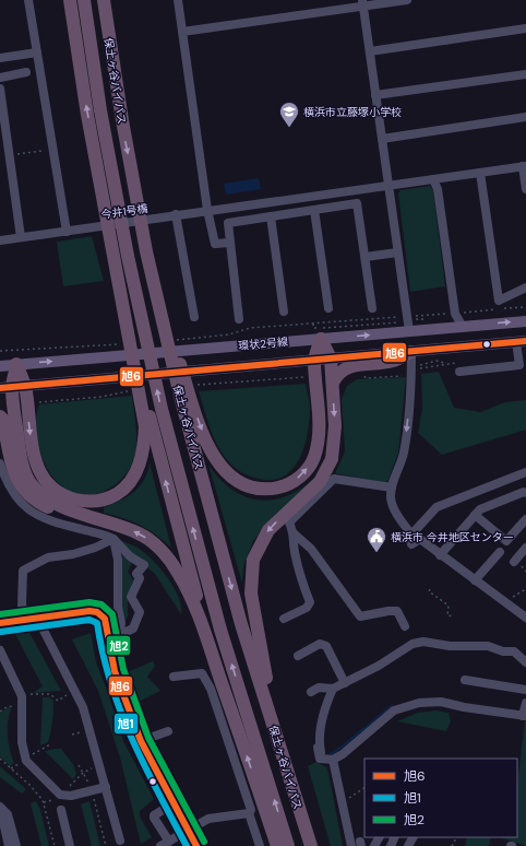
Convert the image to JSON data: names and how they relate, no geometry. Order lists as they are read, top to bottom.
{
  "streets": {
    "highway": ["保土ヶ谷バイパス"],
    "main road": ["環状2号線"],
    "street": ["今井1号橋"]
  },
  "places": {
    "school or university": ["横浜市立藤塚小学校"],
    "public building": ["横浜市 今井地区センター"]
  },
  "lines": ["transit line 旭6", "transit line 旭2", "transit line 旭1"],
  "legend": ["旭6", "旭1", "旭2"]
}
